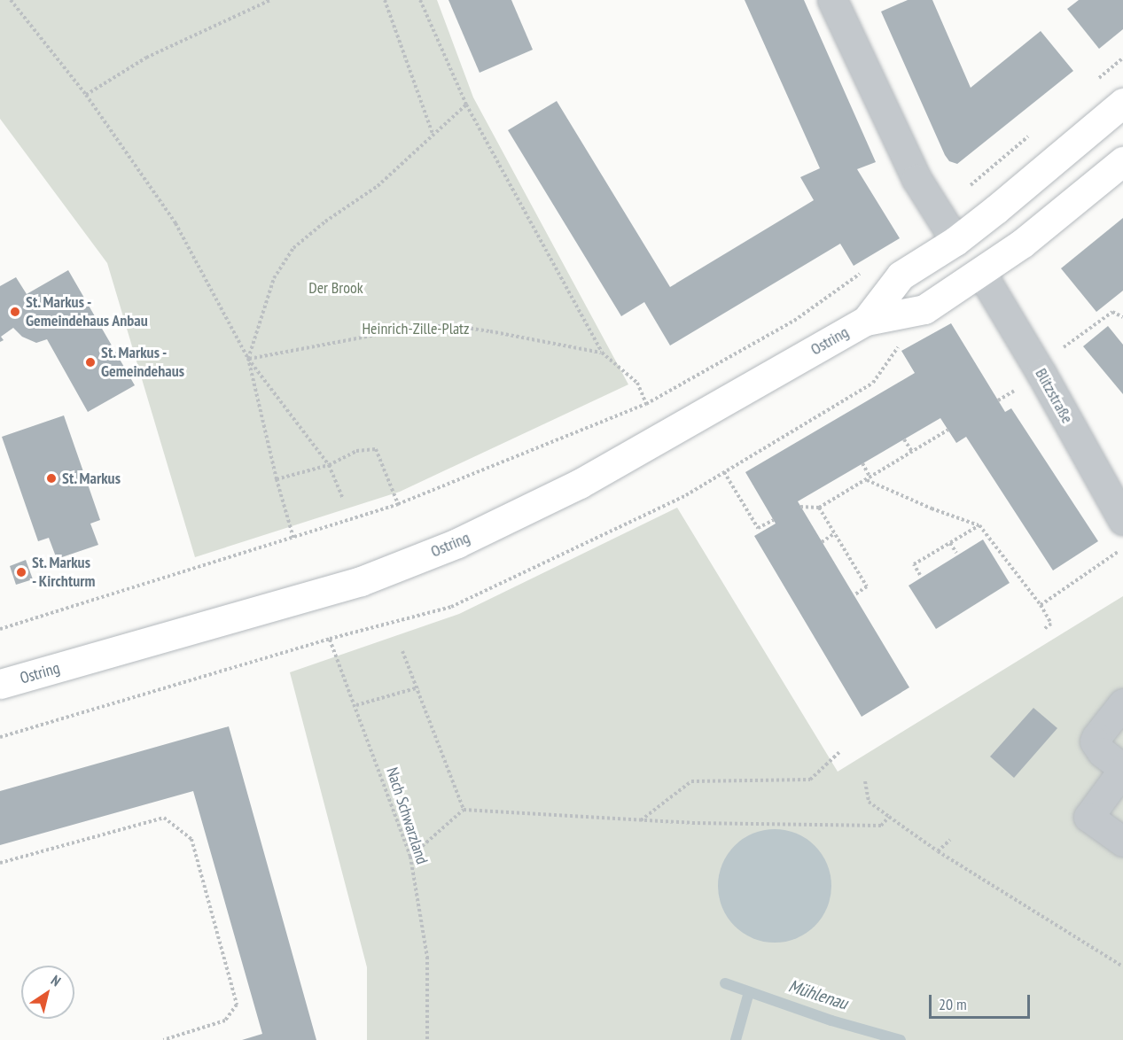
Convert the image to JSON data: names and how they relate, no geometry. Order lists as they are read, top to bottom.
{
  "streets": {
    "main road": ["Ostring"],
    "street": ["Blitzstraße"],
    "path": ["Nach Schwarzland"]
  },
  "crossings": [
    ["Ostring", "Blitzstraße"]
  ],
  "water": ["Mühlenau"],
  "parks": ["Der Brook", "Heinrich-Zille-Platz"],
  "places": [
    "St. Markus - Gemeindehaus Anbau",
    "St. Markus - Gemeindehaus",
    "St. Markus",
    "St. Markus - Kirchturm"
  ],
  "scale_bar": "20 m",
  "north": "top right"
}
